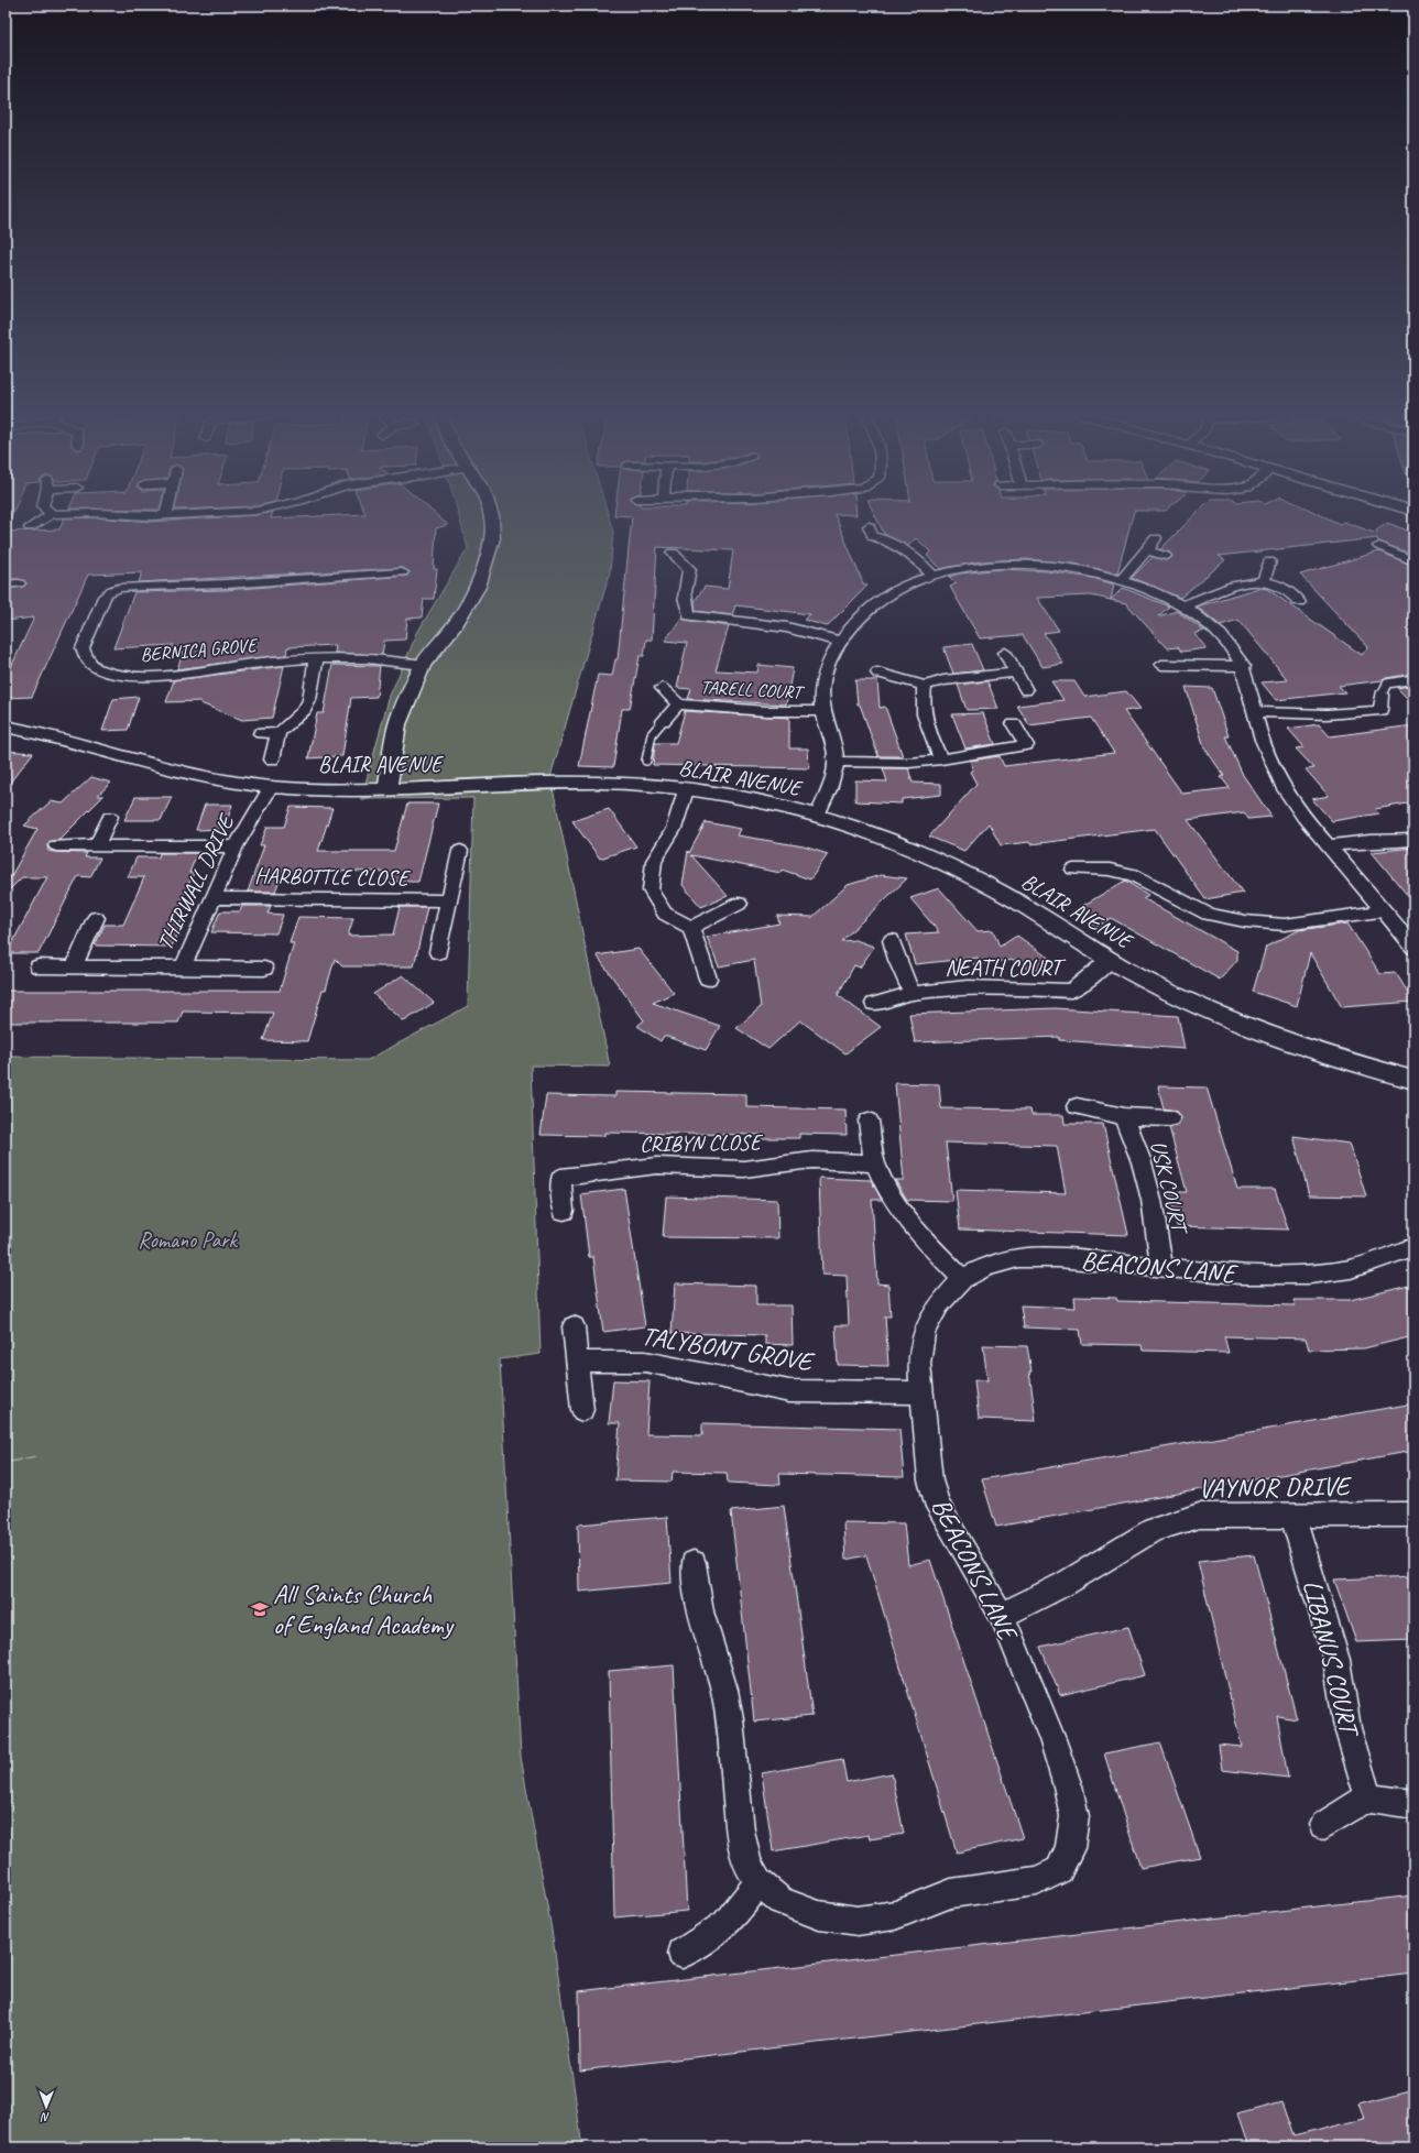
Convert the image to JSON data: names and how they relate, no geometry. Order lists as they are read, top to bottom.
{
  "streets": {
    "street": [
      "BERNICA GROVE",
      "TARELL COURT",
      "BLAIR AVENUE",
      "HARBOTTLE CLOSE",
      "THIRWALL DRIVE",
      "NEATH COURT",
      "CRIBYN CLOSE",
      "USK COURT",
      "BEACONS LANE",
      "TALYBONT GROVE",
      "VAYNOR DRIVE",
      "LIBANUS COURT"
    ]
  },
  "crossings": [
    ["BLAIR AVENUE", "THIRWALL DRIVE"],
    ["BLAIR AVENUE", "NEATH COURT"],
    ["HARBOTTLE CLOSE", "THIRWALL DRIVE"],
    ["USK COURT", "BEACONS LANE"],
    ["BEACONS LANE", "TALYBONT GROVE"],
    ["BEACONS LANE", "VAYNOR DRIVE"],
    ["VAYNOR DRIVE", "LIBANUS COURT"]
  ],
  "parks": ["Romano Park"],
  "places": {
    "school or university": ["All Saints Church of England Academy"]
  },
  "north": "bottom"
}
